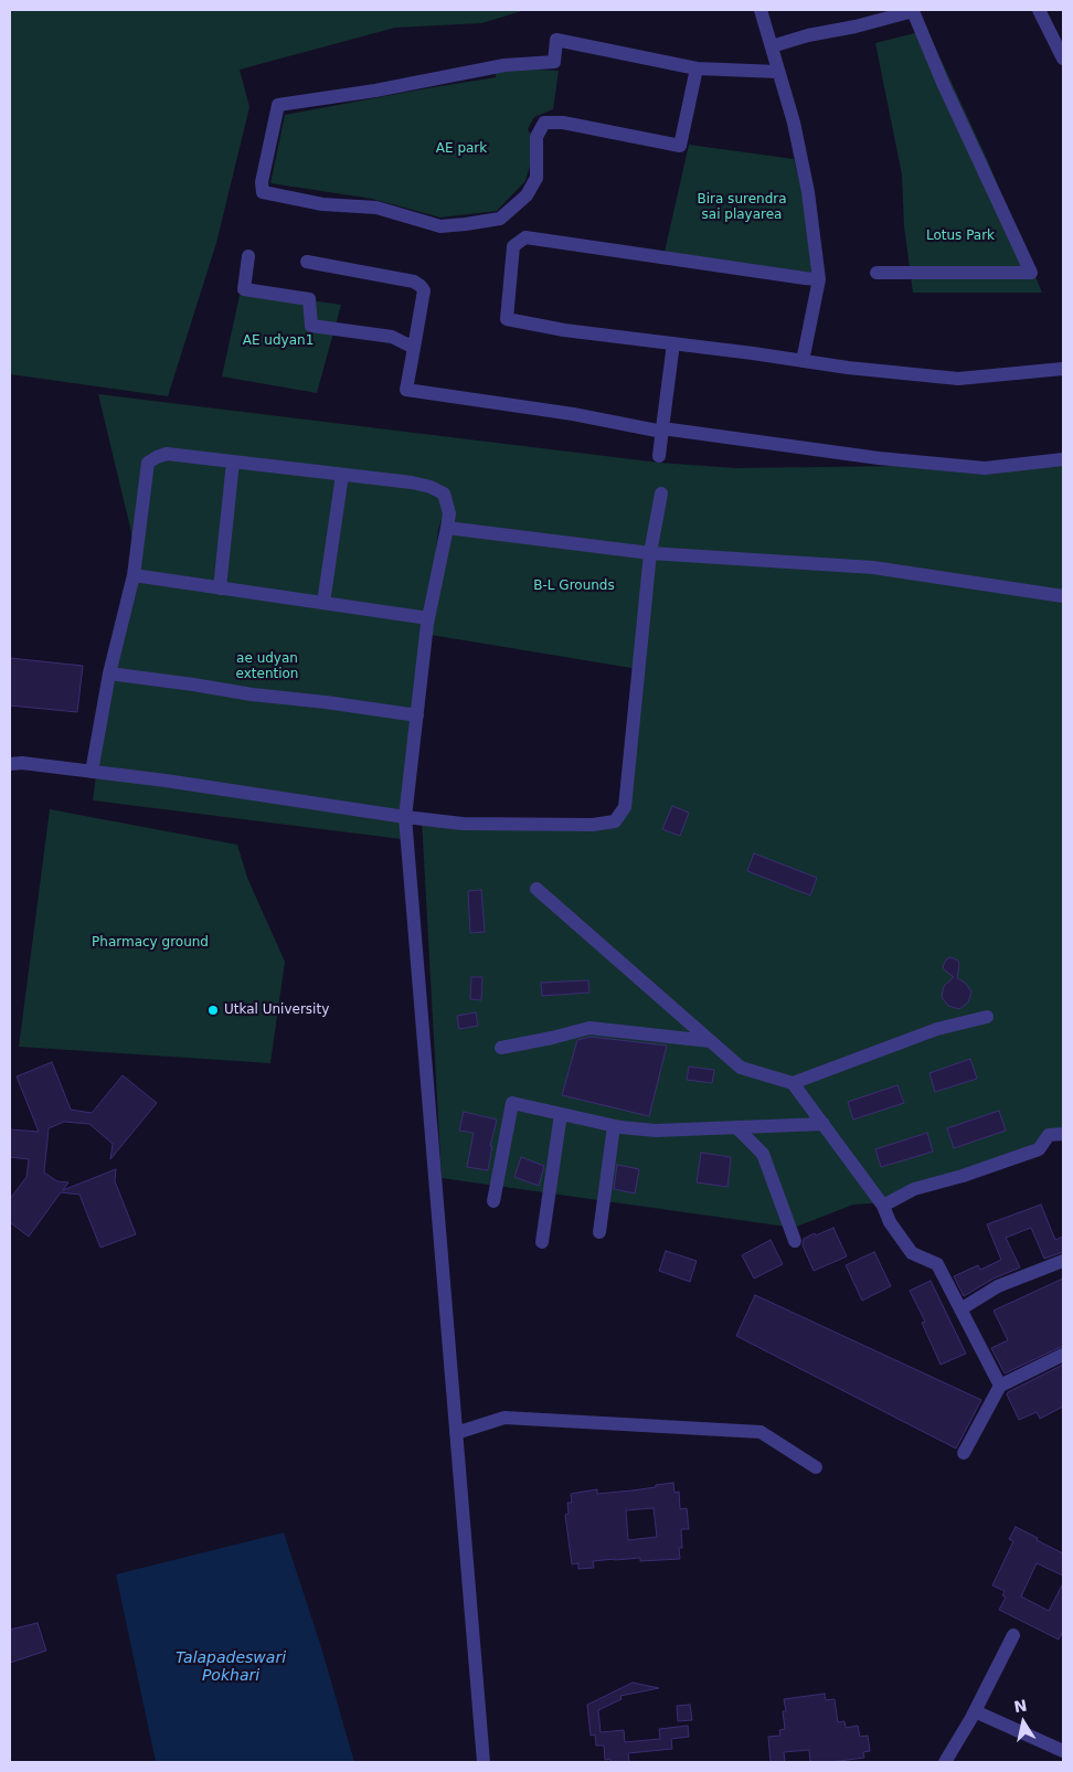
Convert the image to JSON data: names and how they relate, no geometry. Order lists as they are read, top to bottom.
{
  "water": ["Talapadeswari Pokhari"],
  "parks": [
    "AE park",
    "Bira surendra sai playarea",
    "Lotus Park",
    "AE udyan1",
    "B-L Grounds",
    "ae udyan extention",
    "Pharmacy ground"
  ],
  "places": ["Utkal University"],
  "north": "top"
}
